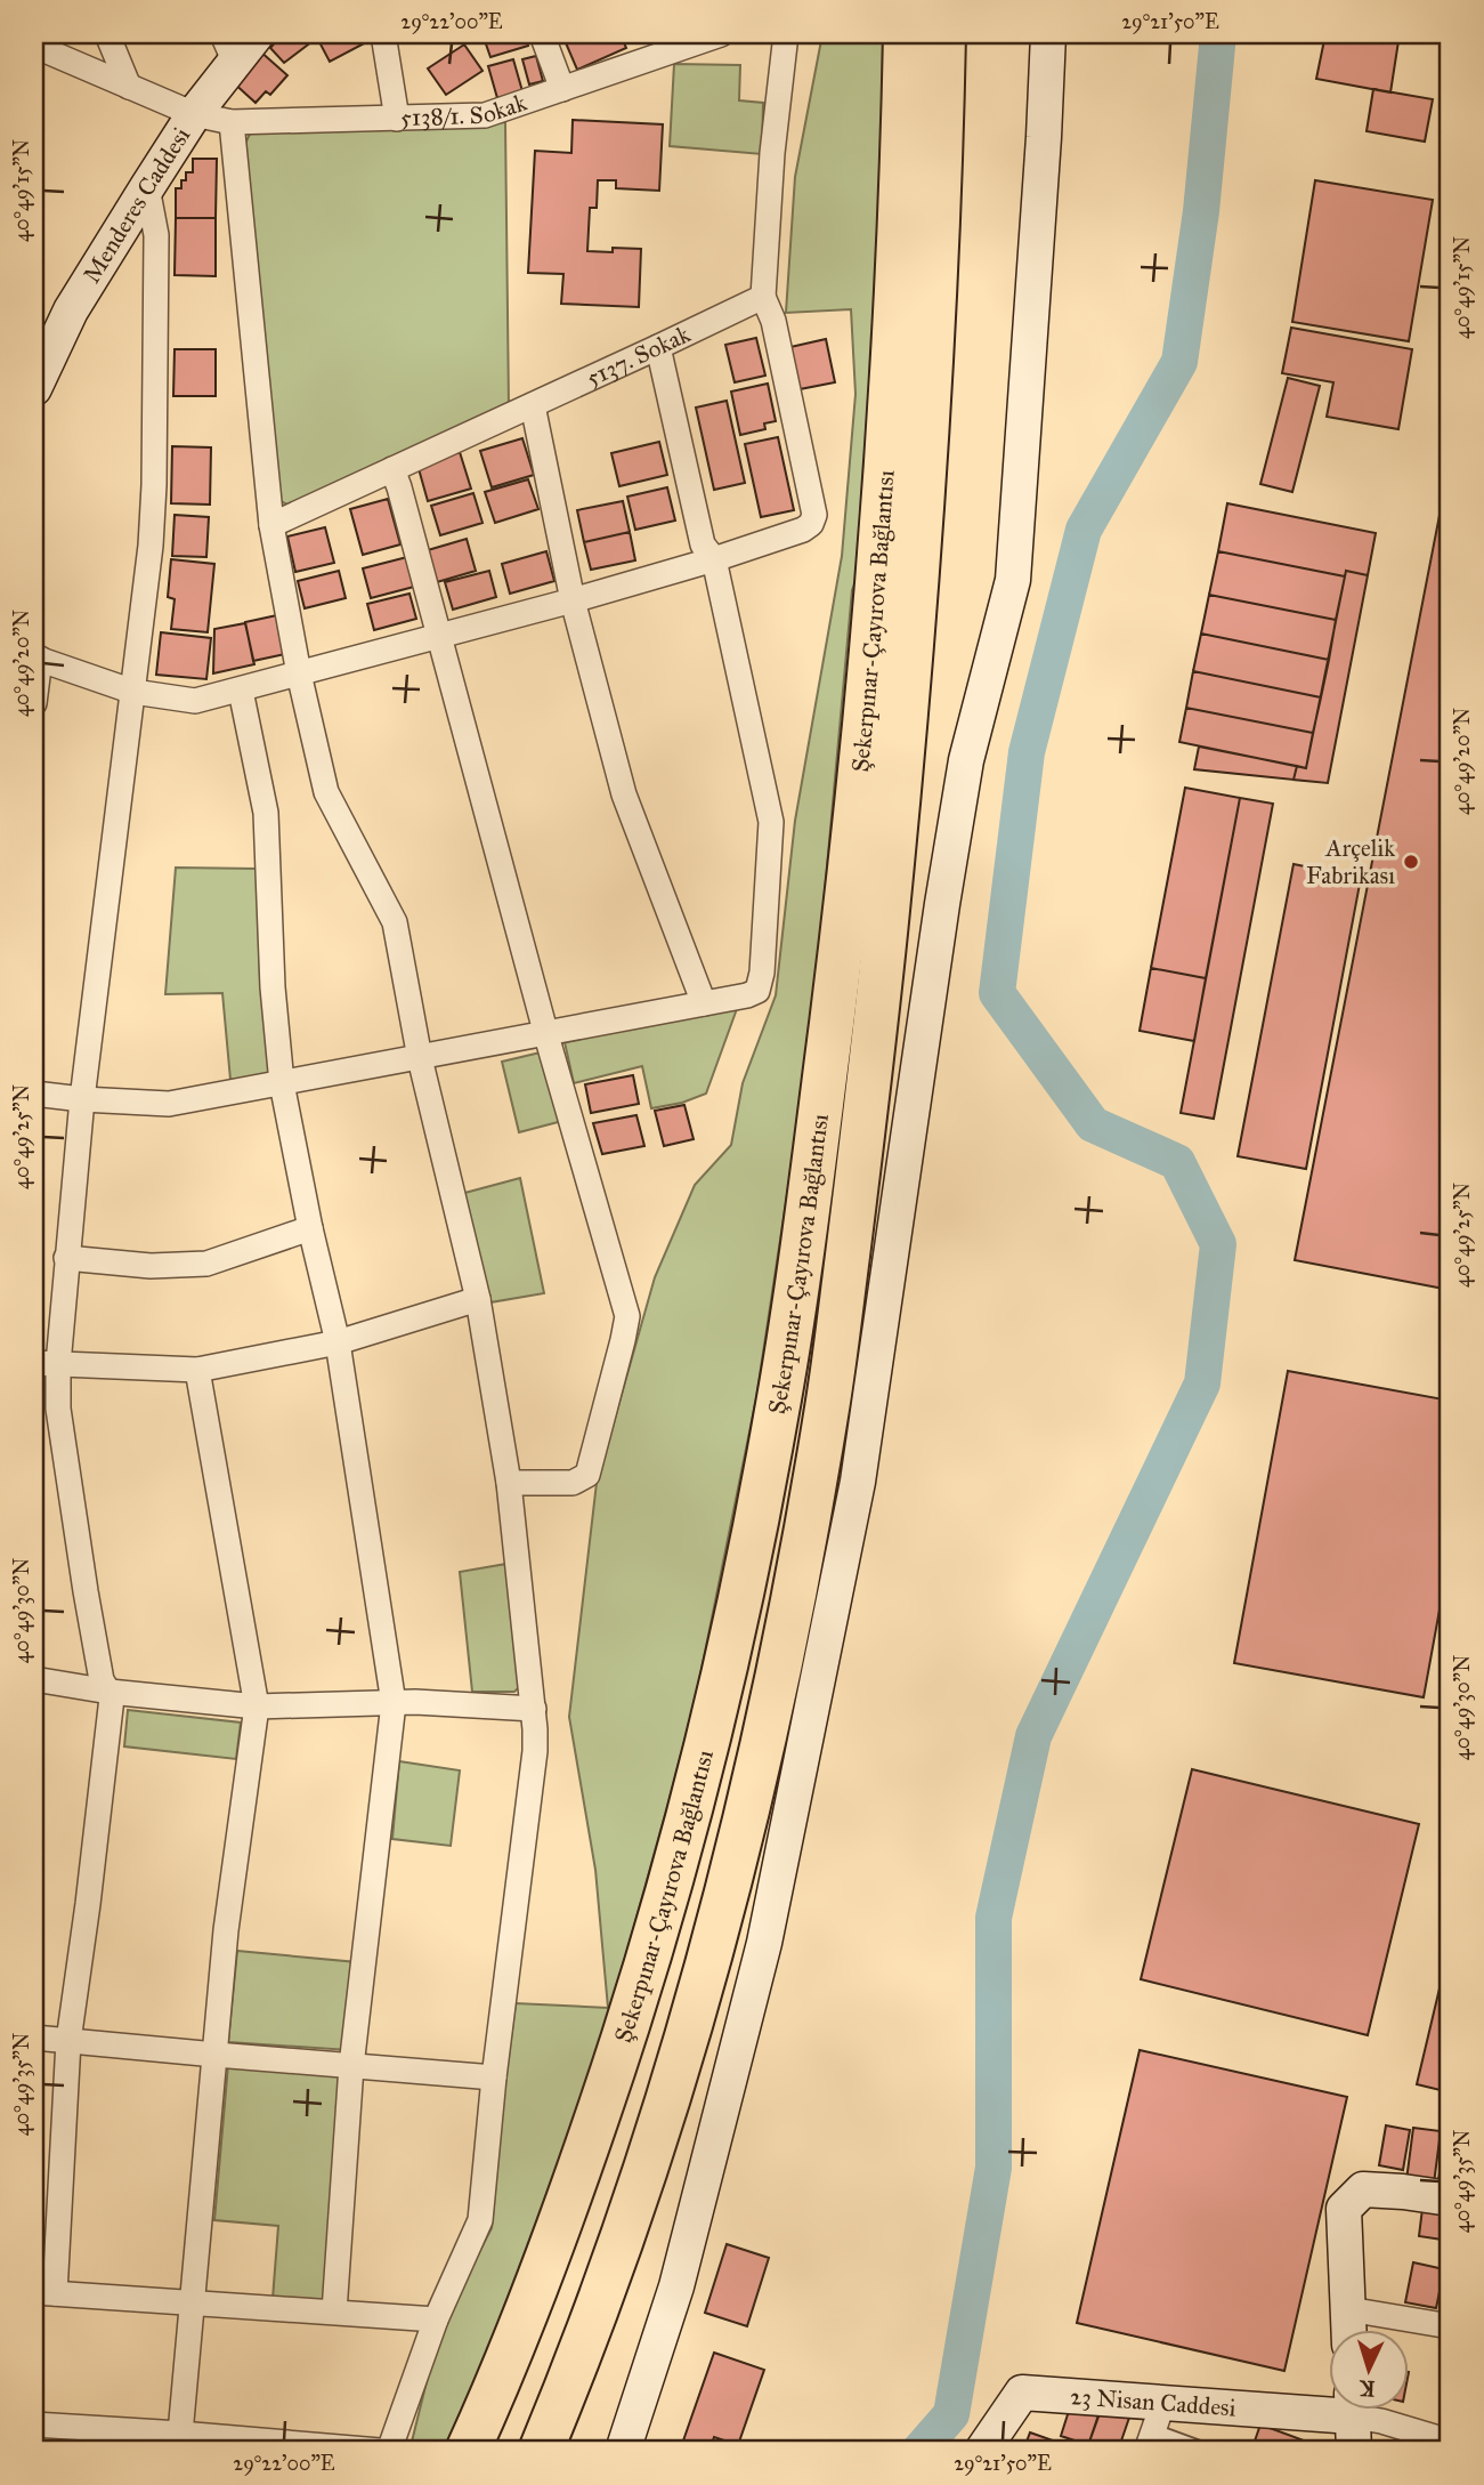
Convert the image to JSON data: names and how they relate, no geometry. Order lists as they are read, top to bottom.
{
  "streets": {
    "highway": ["Şekerpınar-Çayırova Bağlantısı"],
    "street": [
      "5138/1. Sokak",
      "Menderes Caddesi",
      "5137. Sokak",
      "23 Nisan Caddesi"
    ]
  },
  "crossings": [
    ["5138/1. Sokak", "Menderes Caddesi"]
  ],
  "places": ["Arçelik Fabrikası"],
  "north": "bottom",
  "coordinates": [
    "29°22'00\"E",
    "29°21'50\"E",
    "40°49'15\"N",
    "40°49'20\"N",
    "40°49'25\"N",
    "40°49'30\"N",
    "40°49'35\"N"
  ]
}
